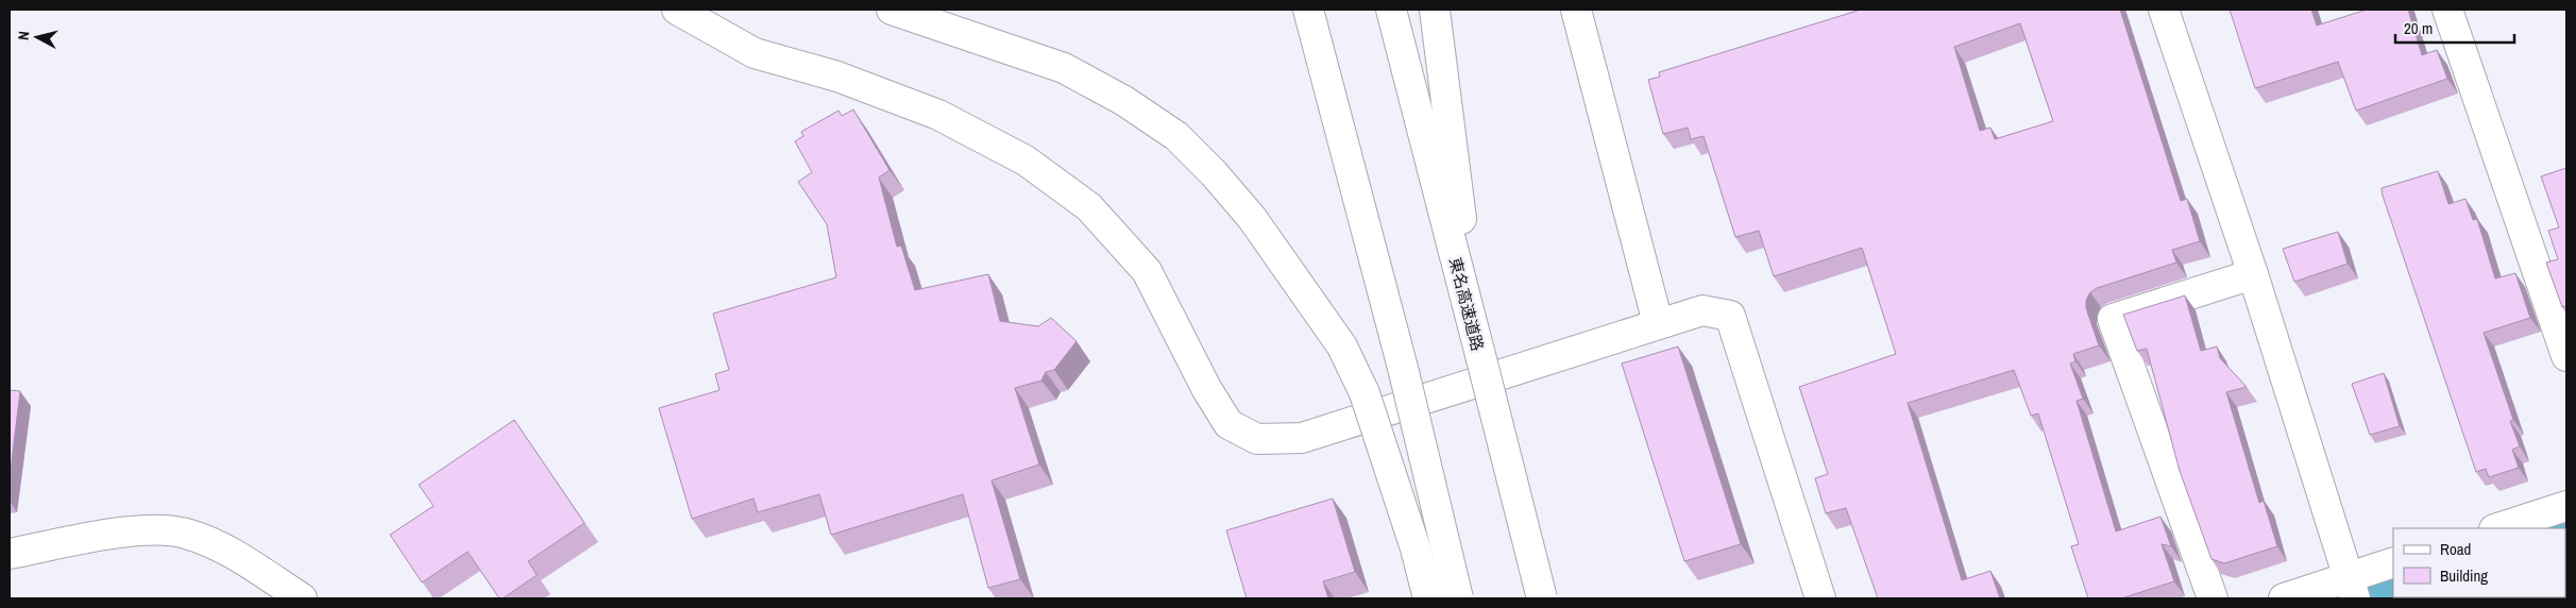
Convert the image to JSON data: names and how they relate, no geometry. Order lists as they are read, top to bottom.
{
  "streets": {
    "main road": ["東名高速道路"]
  },
  "legend": ["Road", "Building"],
  "scale_bar": "20 m",
  "north": "left"
}
